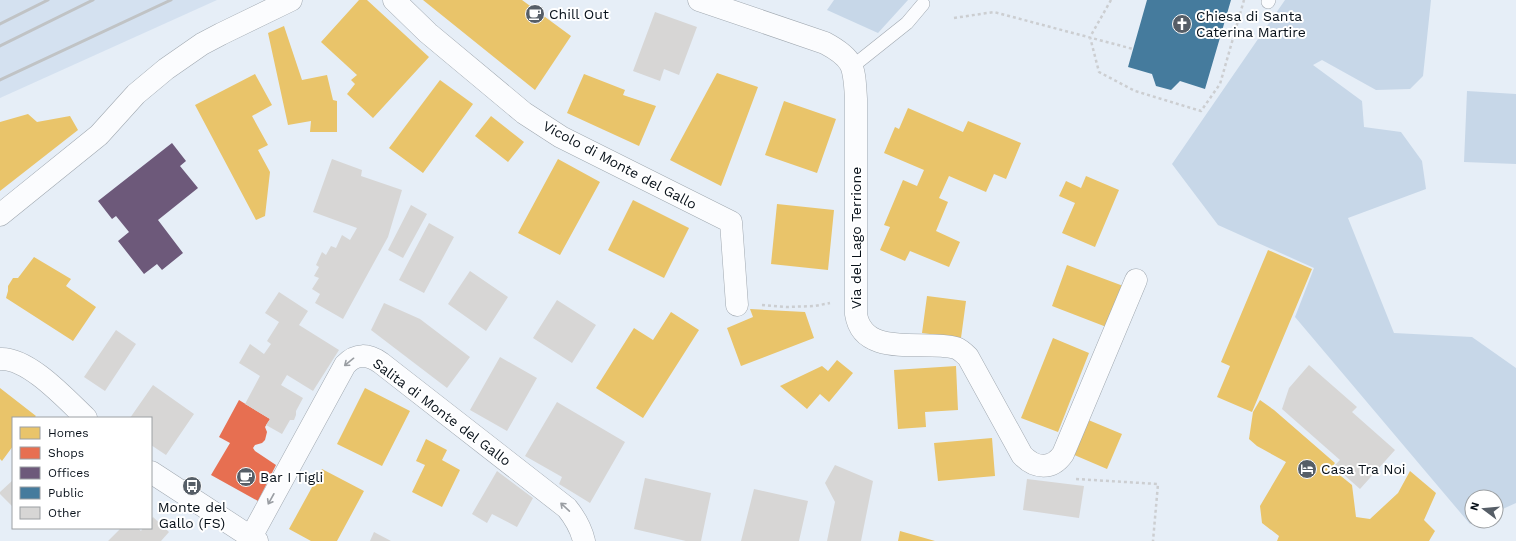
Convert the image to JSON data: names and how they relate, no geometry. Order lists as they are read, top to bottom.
{
  "streets": {
    "street": ["Vicolo di Monte del Gallo", "Via del Lago Terrione", "Salita di Monte del Gallo"]
  },
  "places": {
    "cafe": ["Chill Out", "Bar I Tigli"],
    "church": ["Chiesa di Santa Caterina Martire"],
    "hotel": ["Casa Tra Noi"],
    "bus stop": ["Monte del Gallo (FS)"]
  },
  "legend": [
    "Homes",
    "Shops",
    "Offices",
    "Public",
    "Other"
  ],
  "north": "left"
}
